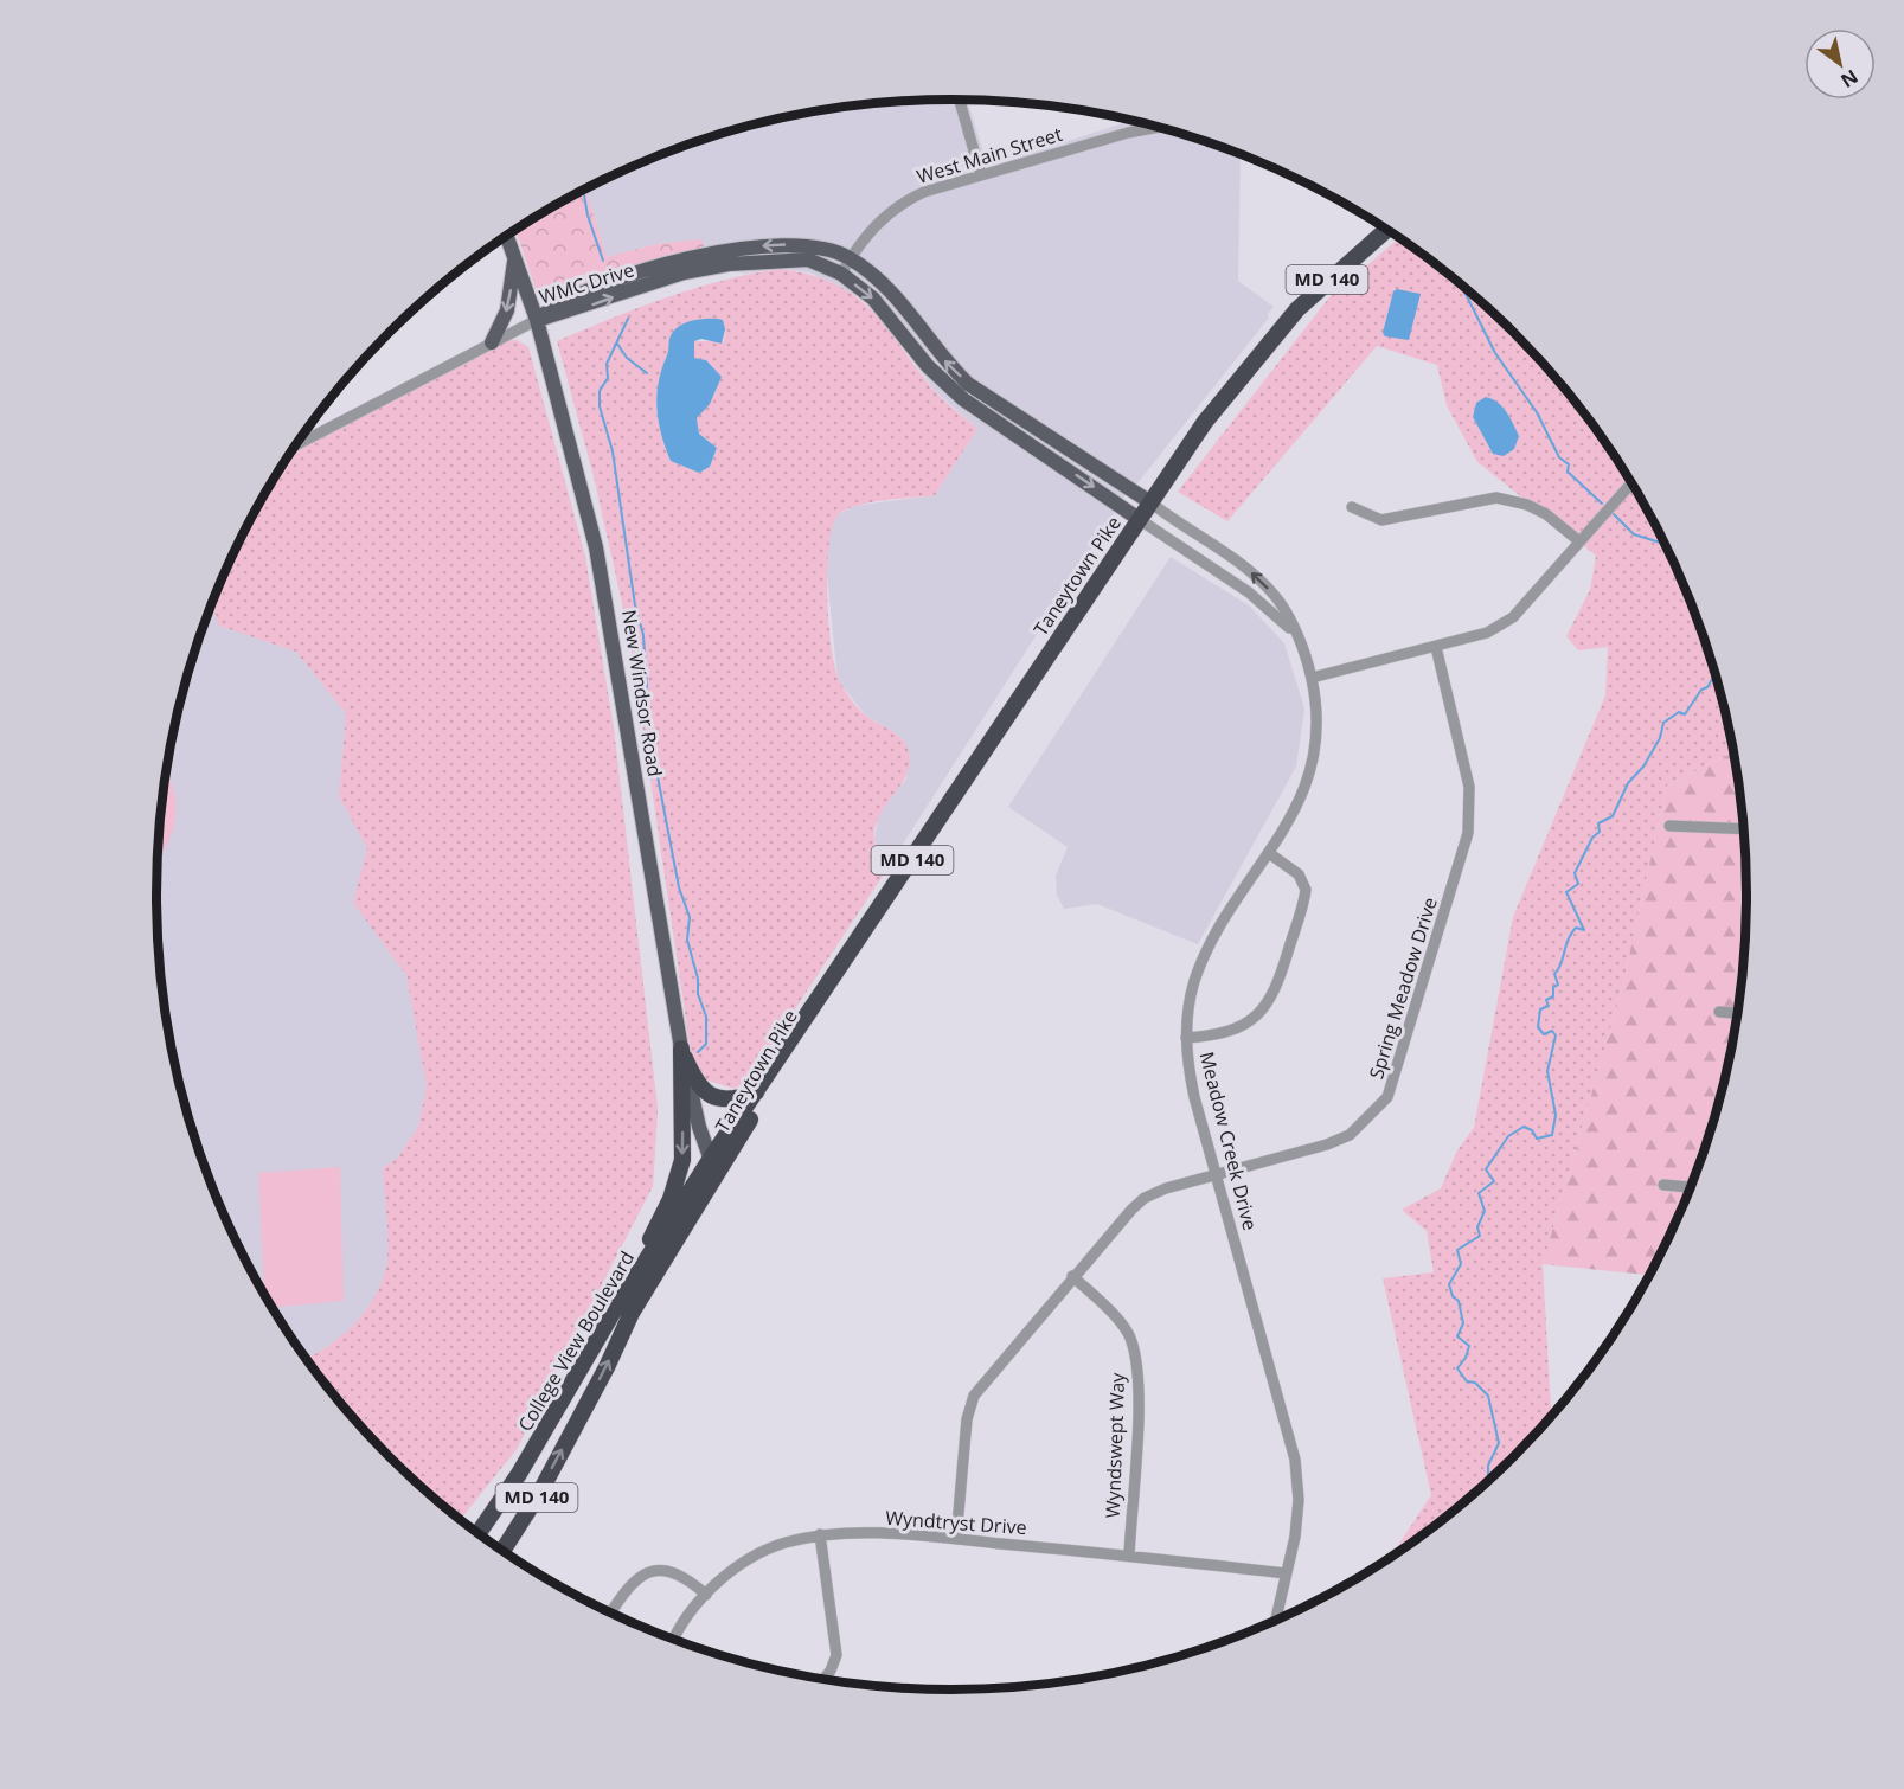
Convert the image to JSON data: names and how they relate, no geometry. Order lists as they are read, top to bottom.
{
  "streets": {
    "highway": ["MD 140", "Taneytown Pike", "College View Boulevard"],
    "main road": ["WMC Drive", "New Windsor Road"],
    "street": [
      "West Main Street",
      "Spring Meadow Drive",
      "Meadow Creek Drive",
      "Wyndswept Way",
      "Wyndtryst Drive"
    ]
  },
  "crossings": [
    ["West Main Street", "WMC Drive"],
    ["WMC Drive", "Taneytown Pike"],
    ["WMC Drive", "New Windsor Road"],
    ["WMC Drive", "Meadow Creek Drive"],
    ["Taneytown Pike", "New Windsor Road"],
    ["Taneytown Pike", "Meadow Creek Drive"],
    ["Taneytown Pike", "College View Boulevard"],
    ["New Windsor Road", "College View Boulevard"],
    ["Spring Meadow Drive", "Meadow Creek Drive"],
    ["Spring Meadow Drive", "Wyndswept Way"],
    ["Spring Meadow Drive", "Wyndtryst Drive"],
    ["Meadow Creek Drive", "Wyndtryst Drive"],
    ["Wyndswept Way", "Wyndtryst Drive"]
  ],
  "north": "bottom right"
}
